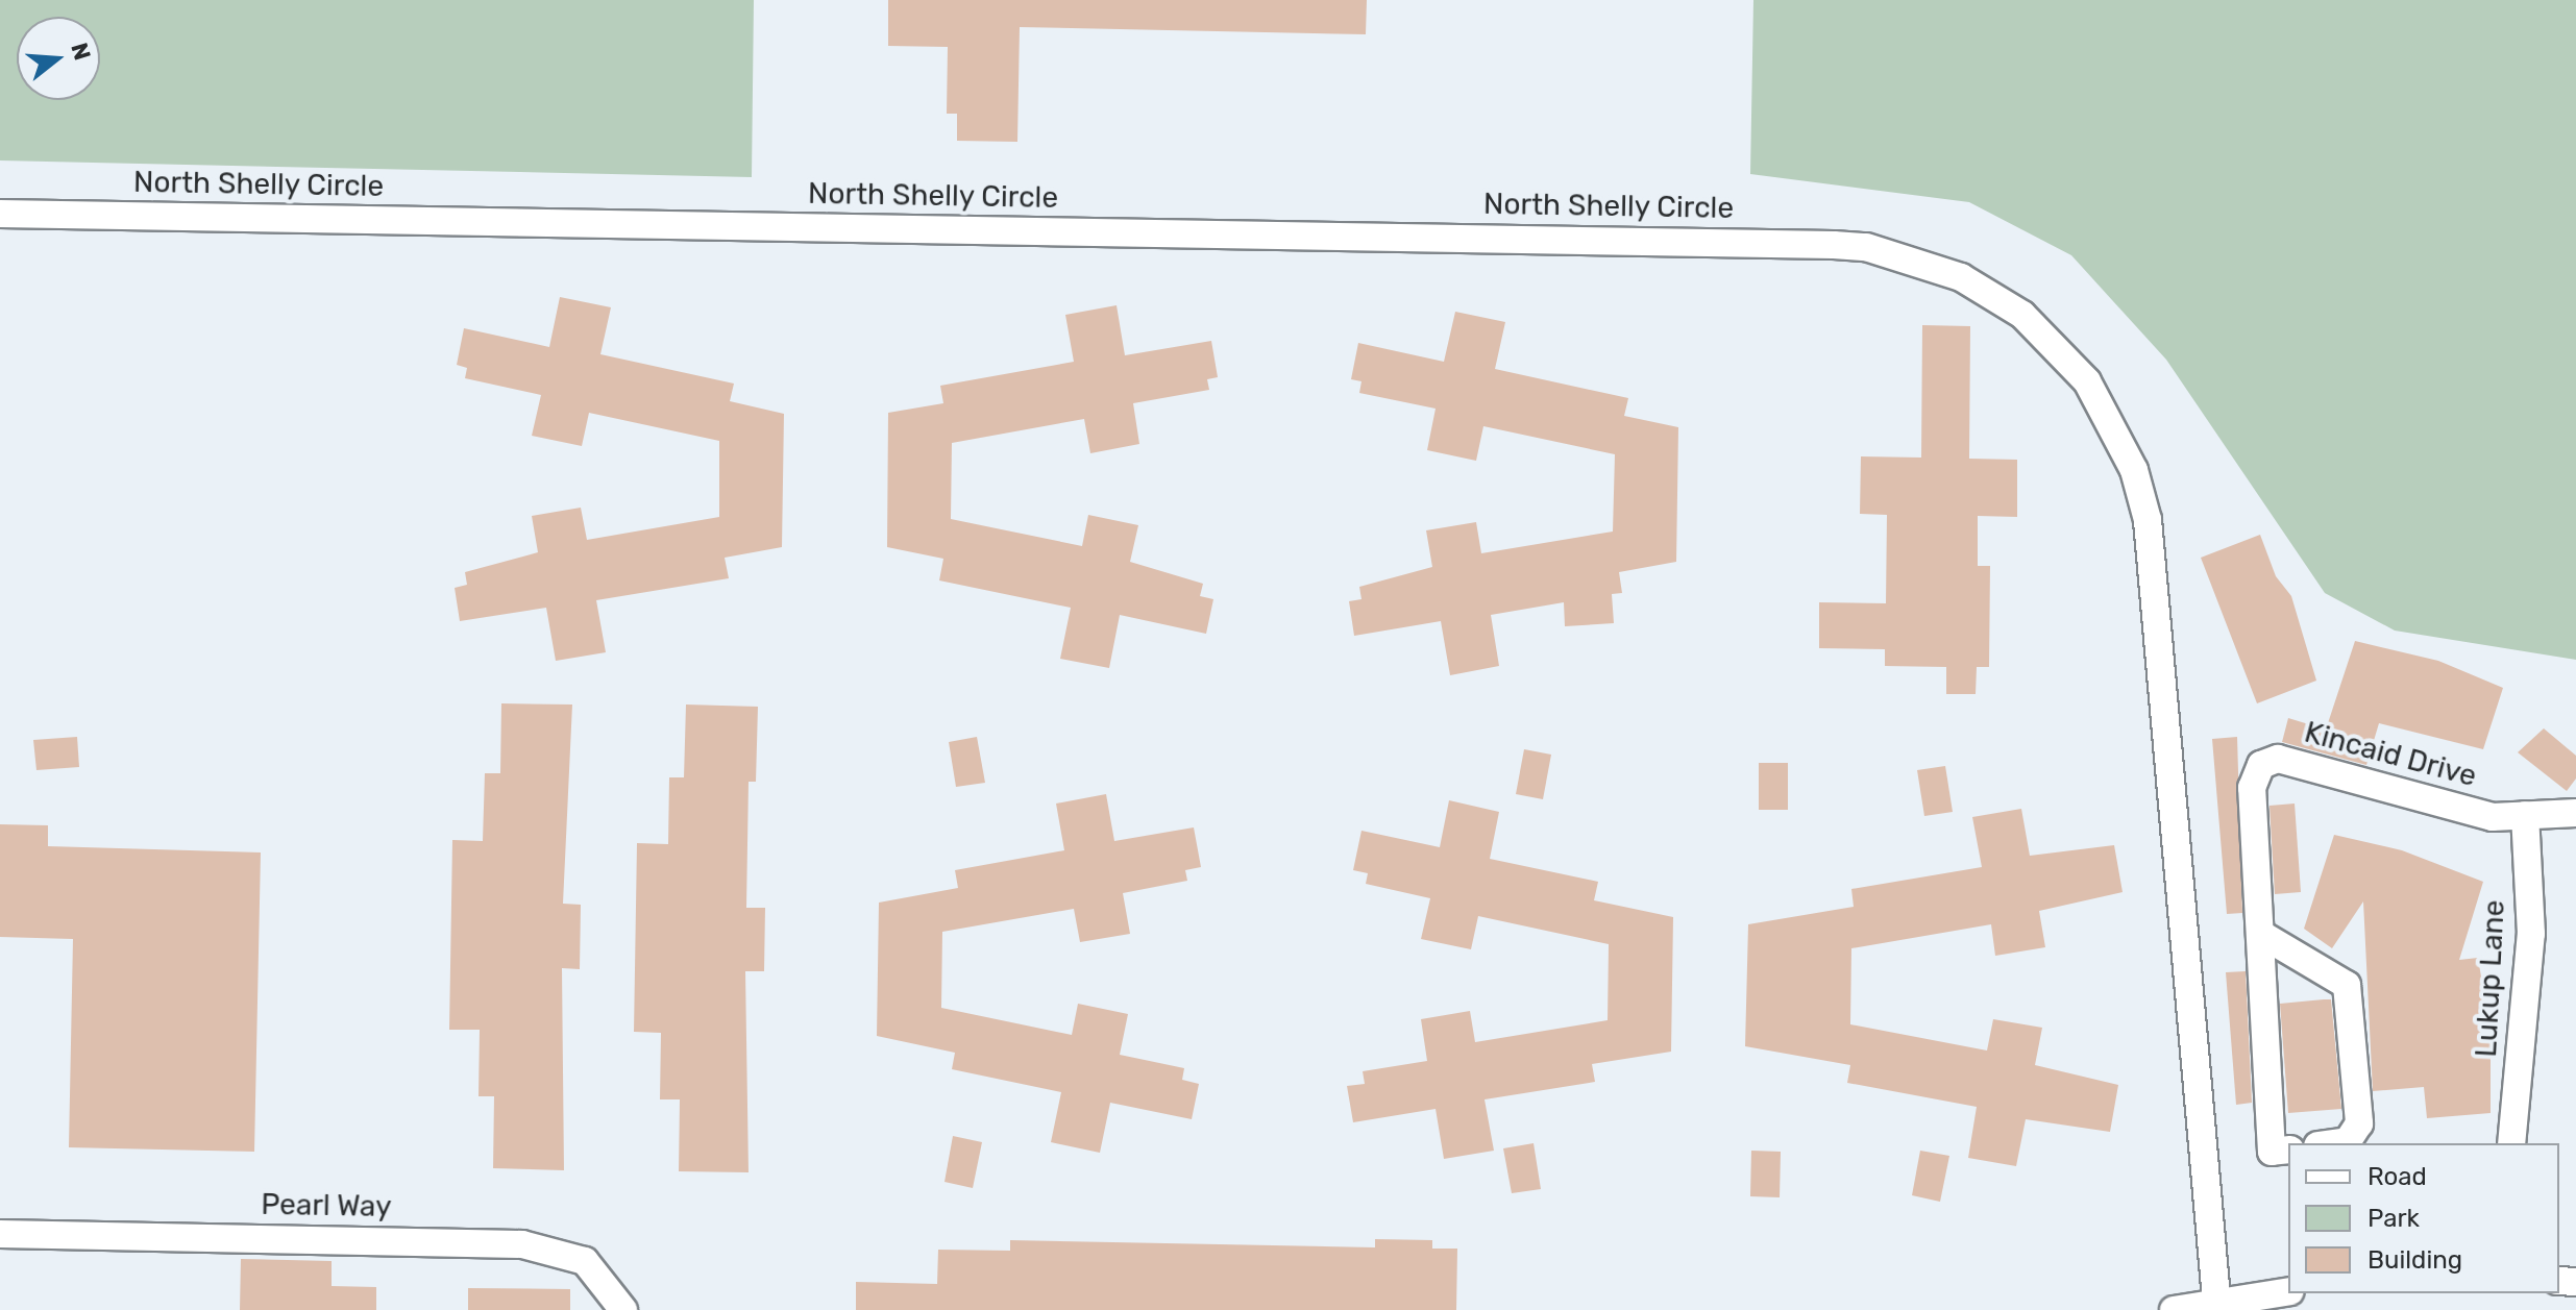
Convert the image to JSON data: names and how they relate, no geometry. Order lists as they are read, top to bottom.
{
  "streets": {
    "street": [
      "North Shelly Circle",
      "Kincaid Drive",
      "Lukup Lane",
      "Pearl Way"
    ]
  },
  "crossings": [
    ["Kincaid Drive", "Lukup Lane"]
  ],
  "legend": ["Road", "Park", "Building"],
  "north": "right"
}
